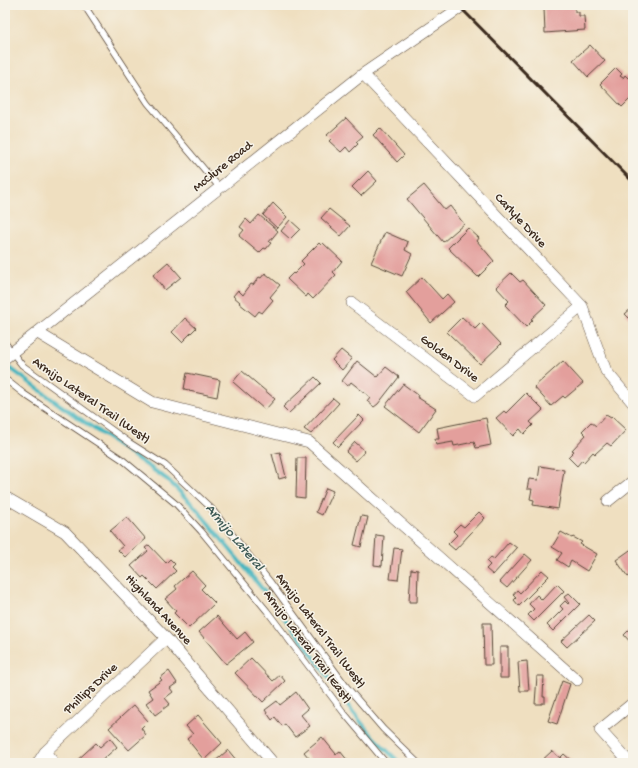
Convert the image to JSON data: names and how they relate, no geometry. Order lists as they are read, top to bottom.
{
  "streets": {
    "street": [
      "McClure Road",
      "Carlyle Drive",
      "Golden Drive",
      "Highland Avenue",
      "Phillips Drive"
    ],
    "lane": ["Armijo Lateral Trail (West)", "Armijo Lateral Trail (East)"]
  },
  "crossings": [
    ["McClure Road", "Carlyle Drive"],
    ["McClure Road", "Armijo Lateral Trail (West)"],
    ["Carlyle Drive", "Golden Drive"],
    ["Highland Avenue", "Phillips Drive"]
  ],
  "water": ["Armijo Lateral"]
}
